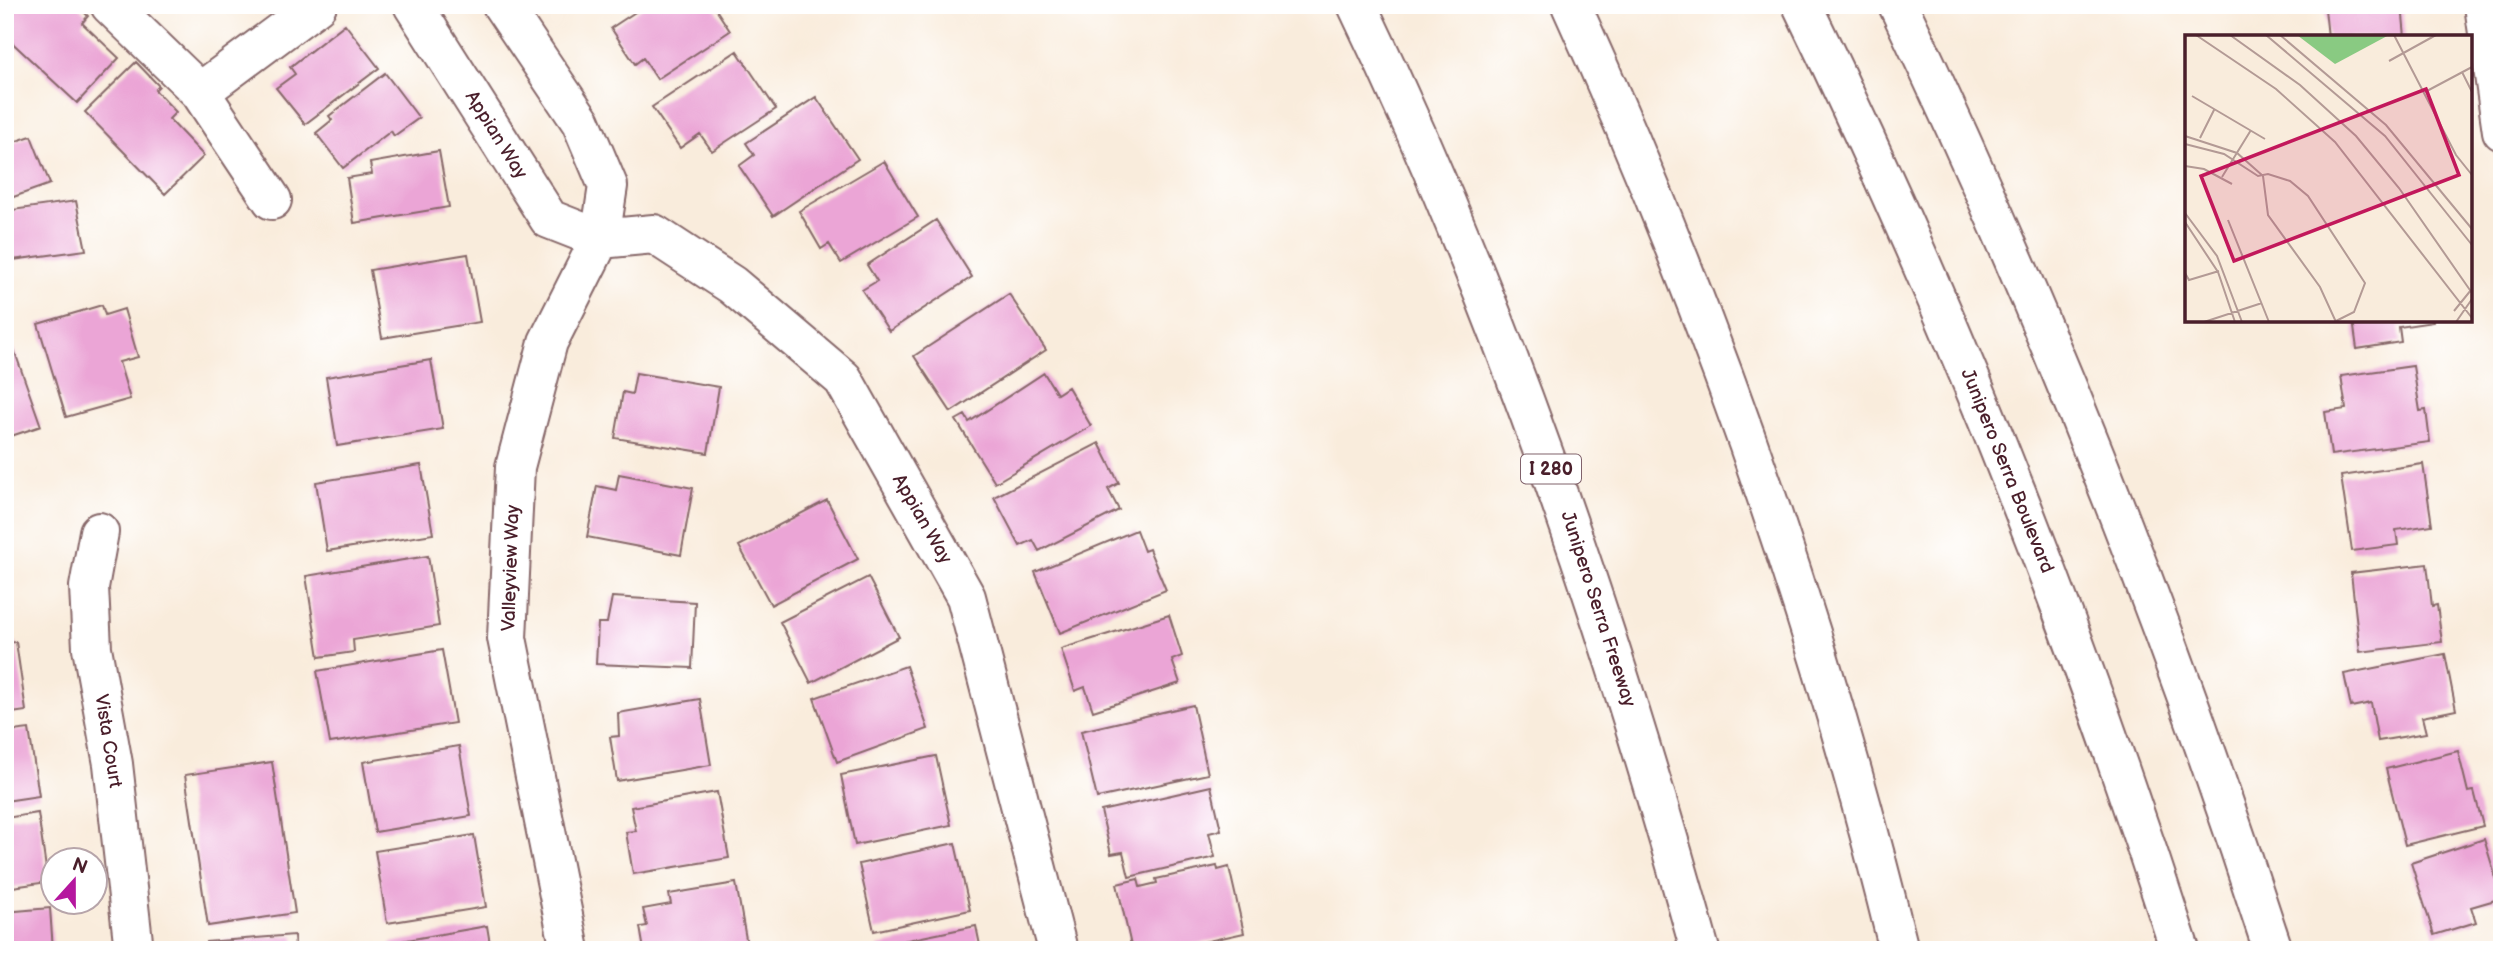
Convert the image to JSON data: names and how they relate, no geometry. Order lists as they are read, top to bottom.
{
  "streets": {
    "main road": [
      "Appian Way",
      "I 280",
      "Junipero Serra Boulevard",
      "Valleyview Way",
      "Junipero Serra Freeway",
      "Vista Court"
    ]
  },
  "crossings": [
    ["Appian Way", "Valleyview Way"]
  ],
  "north": "top"
}
